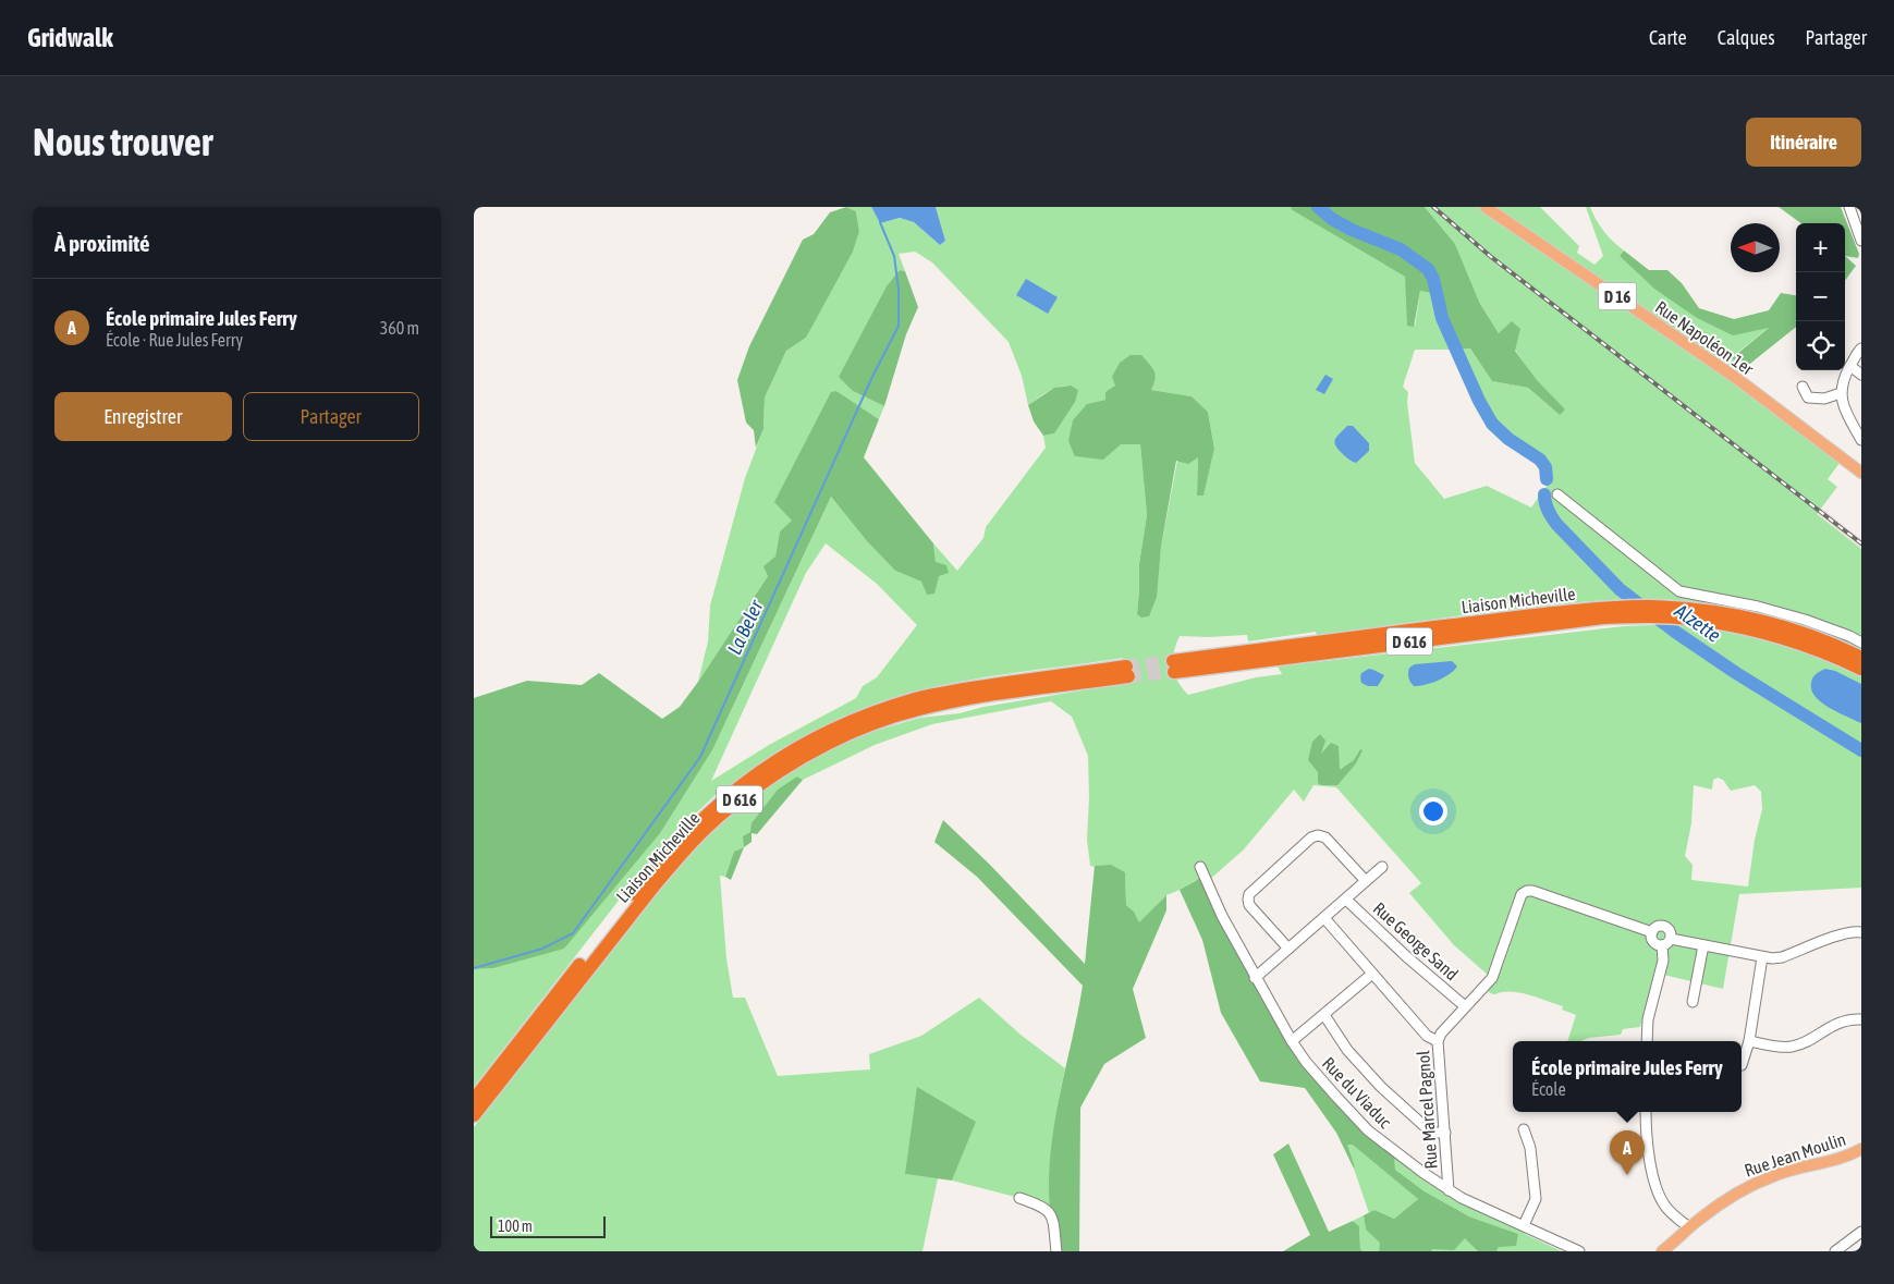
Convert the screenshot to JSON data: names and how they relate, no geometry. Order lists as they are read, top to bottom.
{
  "streets": {
    "highway": ["Liaison Micheville", "D 616"],
    "main road": ["D 16", "Rue Napoléon 1er", "Rue Jean Moulin"],
    "street": ["Rue George Sand", "Rue du Viaduc", "Rue Marcel Pagnol"]
  },
  "crossings": [
    ["D 16", "Rue Napoléon 1er"],
    ["Rue George Sand", "Rue du Viaduc"],
    ["Rue George Sand", "Rue Marcel Pagnol"],
    ["Rue du Viaduc", "Rue Marcel Pagnol"]
  ],
  "water": ["Alzette", "La Beler"],
  "scale_bar": "100 m",
  "north": "left",
  "page": {
    "header": "Gridwalk",
    "nav": ["Carte", "Calques", "Partager"],
    "buttons": [
      "Itinéraire",
      ["Enregistrer", "Partager"]
    ],
    "title": "Nous trouver",
    "heading": "À proximité",
    "map_buttons": ["+", "−"],
    "list": [
      {
        "mark": "A",
        "name": "École primaire Jules Ferry",
        "note": "École · Rue Jules Ferry",
        "value": "360 m"
      }
    ],
    "popup": ["École primaire Jules Ferry", "École"],
    "pins": "A",
    "scale": "100 m"
  }
}
